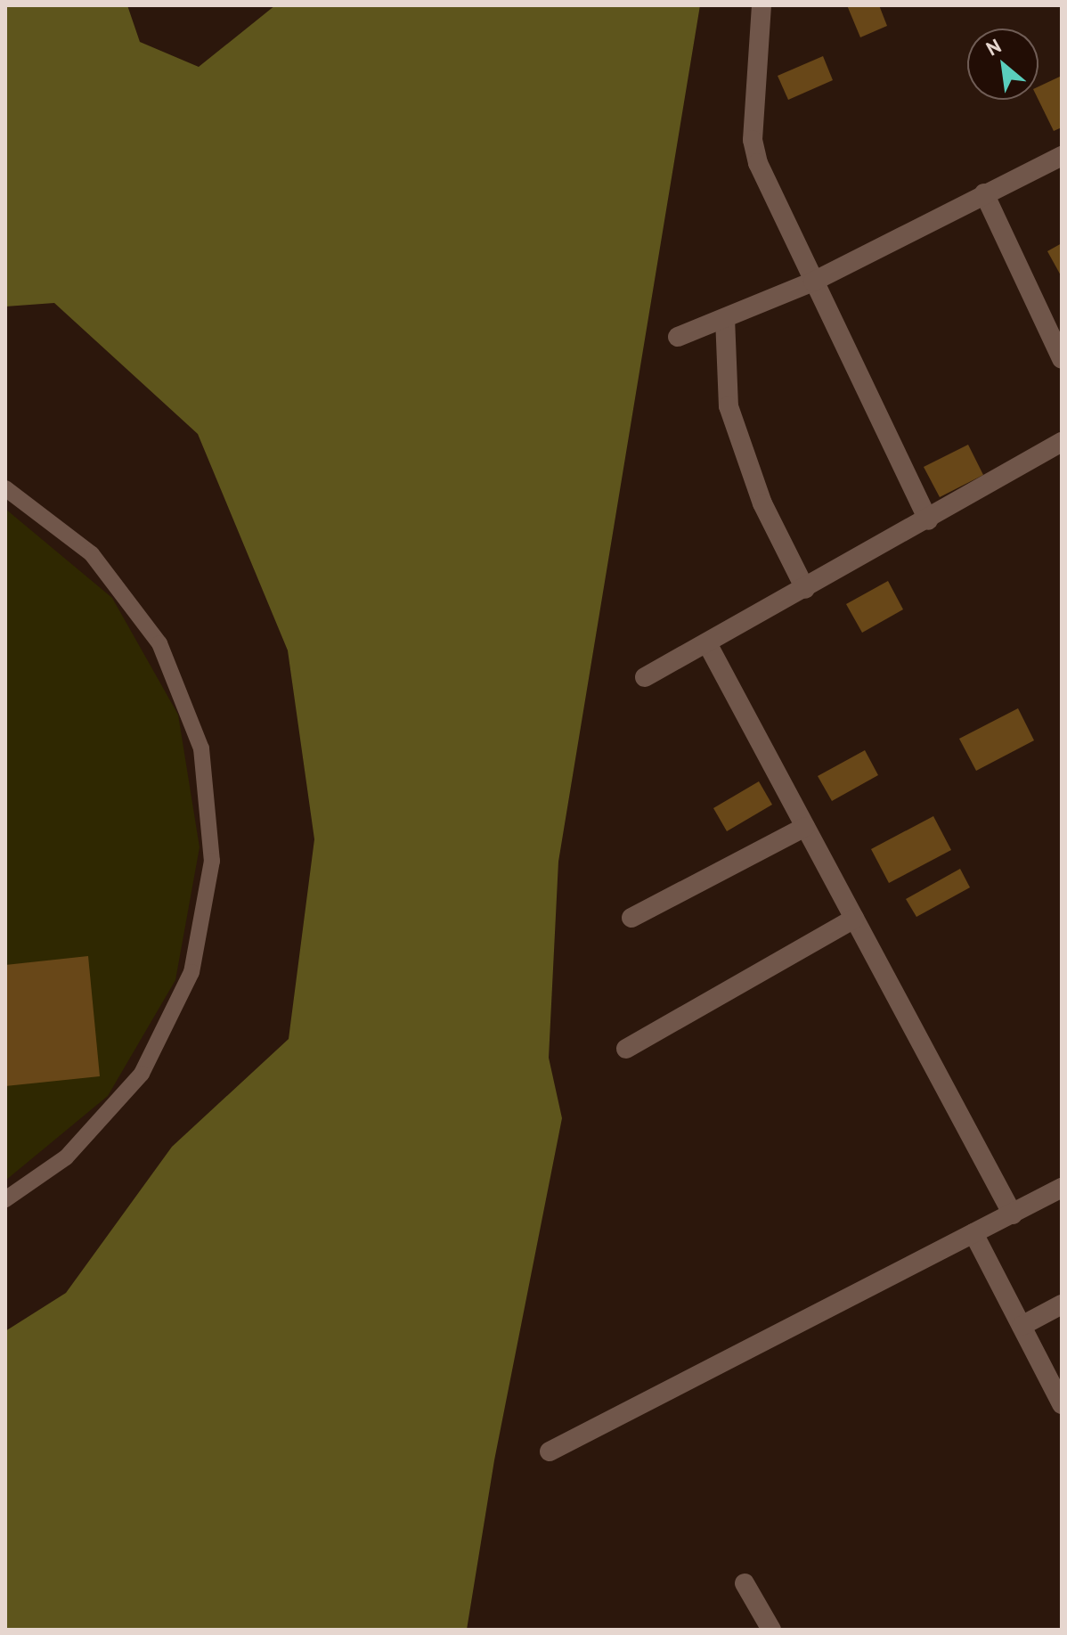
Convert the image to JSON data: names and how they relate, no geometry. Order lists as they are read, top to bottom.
{
  "north": "top left"
}
